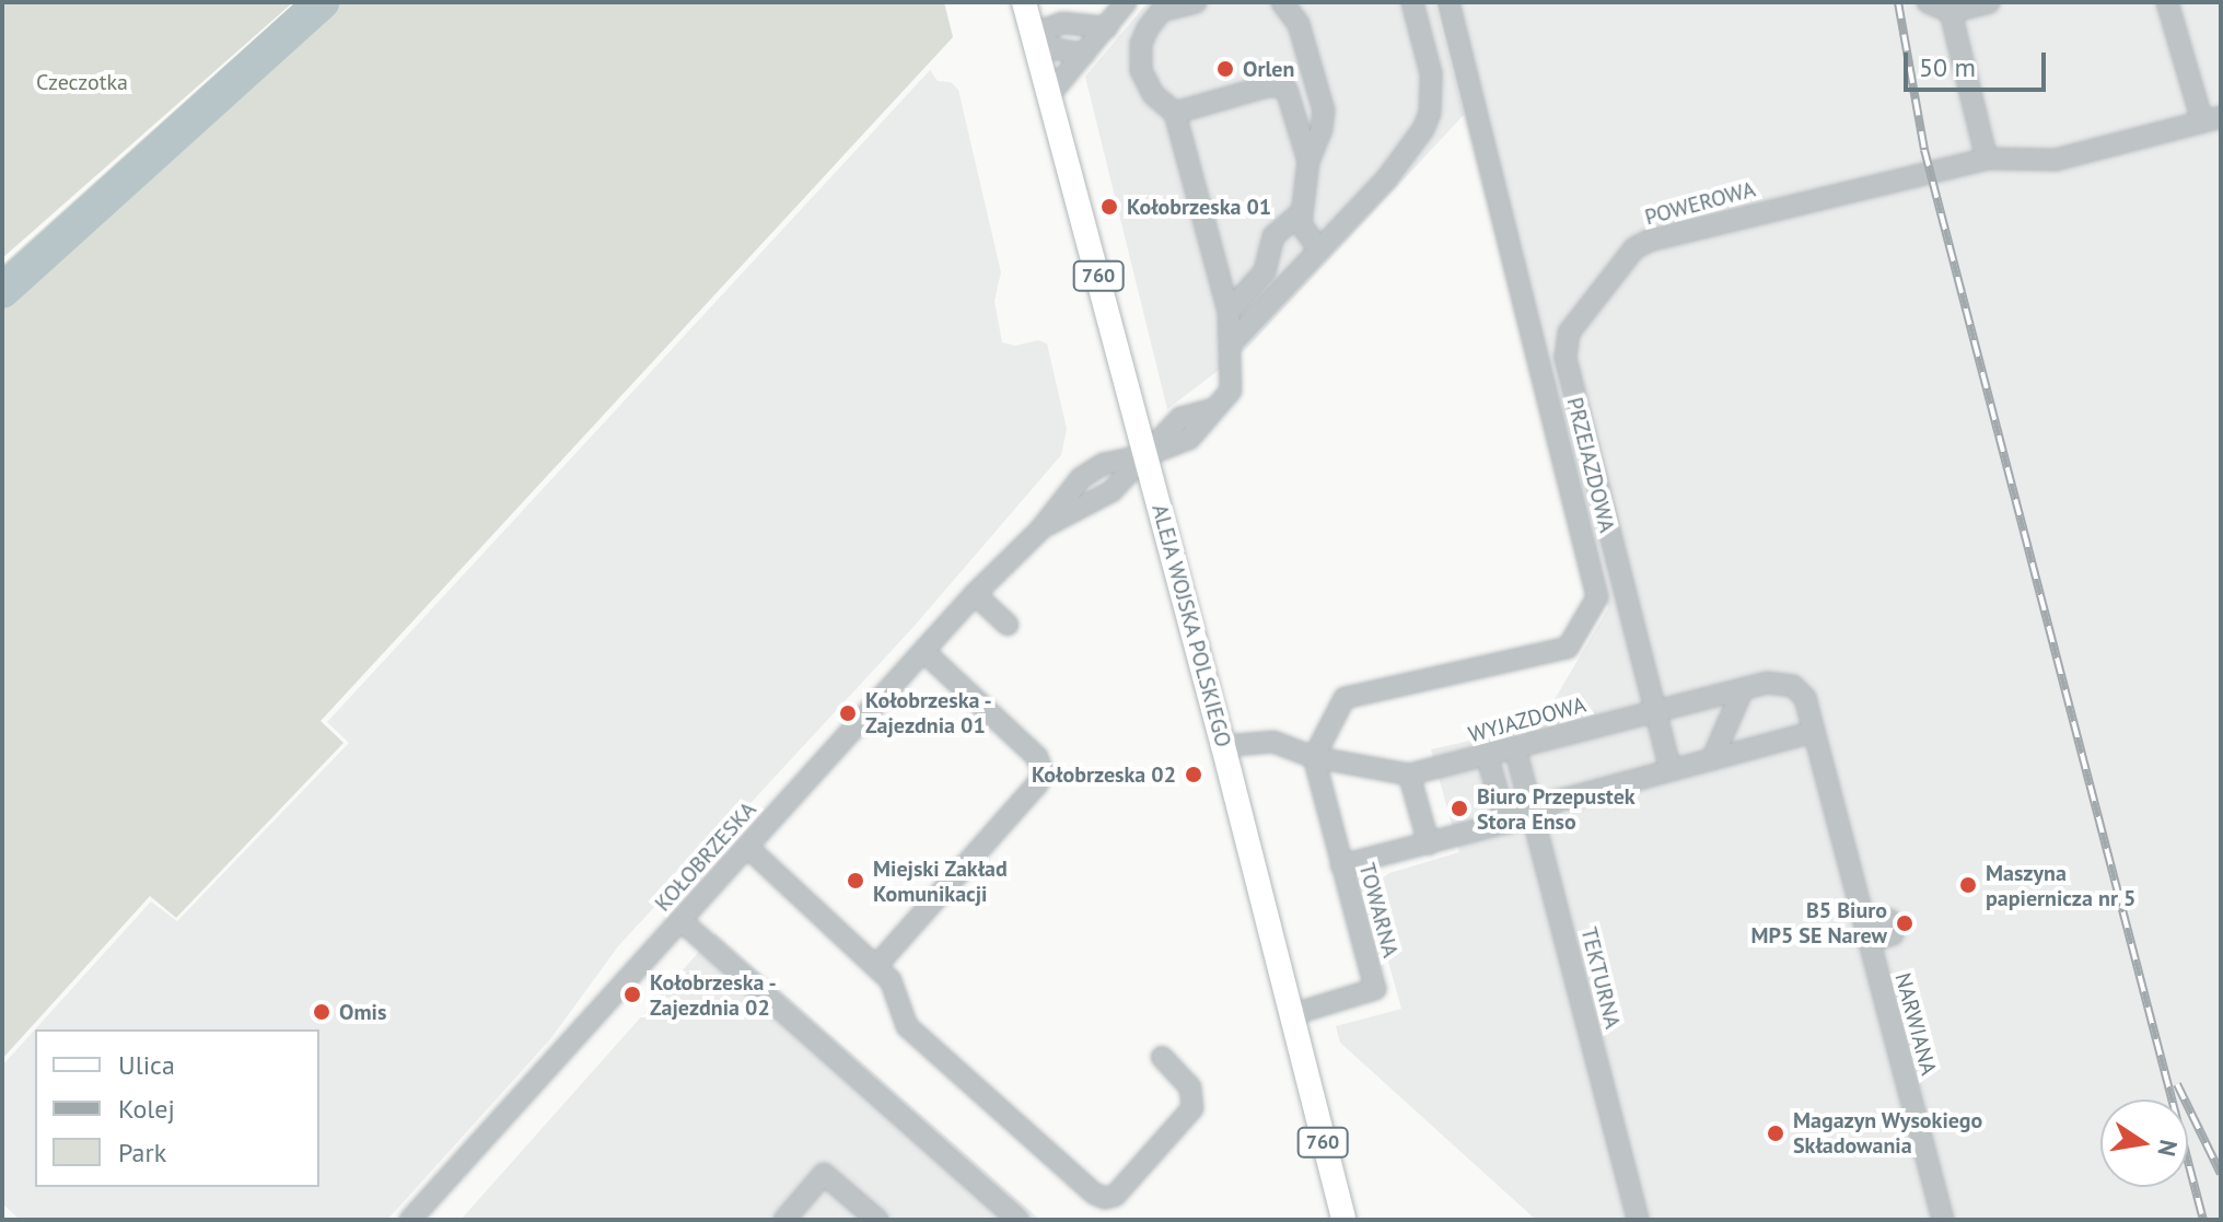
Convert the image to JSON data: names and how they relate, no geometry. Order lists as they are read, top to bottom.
{
  "streets": {
    "main road": ["760", "ALEJA WOJSKA POLSKIEGO"],
    "street": [
      "POWEROWA",
      "PRZEJAZDOWA",
      "WYJAZDOWA",
      "KOŁOBRZESKA",
      "TOWARNA",
      "TEKTURNA",
      "NARWIANA"
    ]
  },
  "crossings": [
    ["POWEROWA", "WYJAZDOWA"],
    ["760", "ALEJA WOJSKA POLSKIEGO"],
    ["PRZEJAZDOWA", "WYJAZDOWA"],
    ["PRZEJAZDOWA", "TOWARNA"],
    ["ALEJA WOJSKA POLSKIEGO", "WYJAZDOWA"],
    ["ALEJA WOJSKA POLSKIEGO", "KOŁOBRZESKA"],
    ["ALEJA WOJSKA POLSKIEGO", "TOWARNA"],
    ["WYJAZDOWA", "TOWARNA"],
    ["WYJAZDOWA", "TEKTURNA"],
    ["WYJAZDOWA", "NARWIANA"]
  ],
  "parks": ["Czeczotka"],
  "places": [
    "Orlen",
    "Kołobrzeska 01",
    "Kołobrzeska - Zajezdnia 01",
    "Kołobrzeska 02",
    "Biuro Przepustek Stora Enso",
    "Miejski Zakład Komunikacji",
    "Maszyna papiernicza nr 5",
    "B5 Biuro MP5 SE Narew",
    "Kołobrzeska - Zajezdnia 02",
    "Omis",
    "Magazyn Wysokiego Składowania"
  ],
  "legend": ["Ulica", "Kolej", "Park"],
  "scale_bar": "50 m",
  "north": "right"
}
